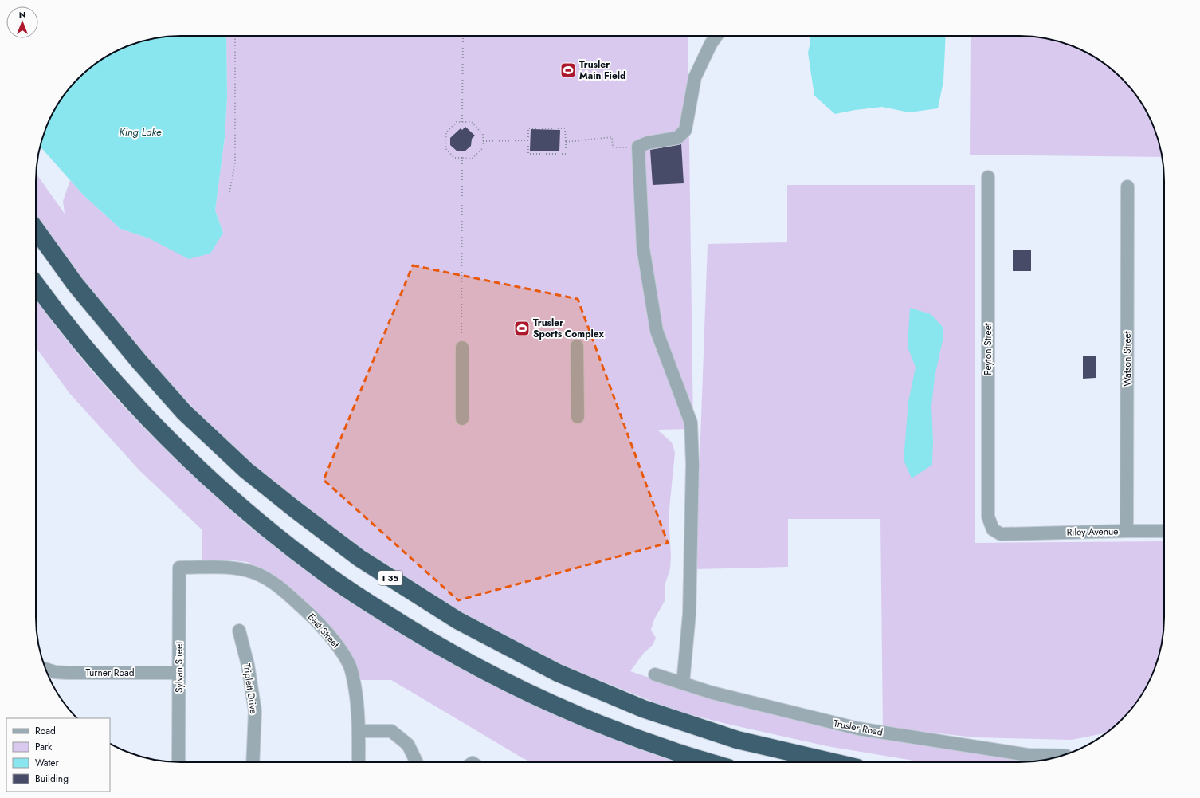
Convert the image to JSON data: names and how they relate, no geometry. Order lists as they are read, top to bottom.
{
  "streets": {
    "highway": ["I 35"],
    "street": [
      "Peyton Street",
      "Watson Street",
      "Riley Avenue",
      "East Street",
      "Sylvan Street",
      "Turner Road",
      "Triplett Drive",
      "Trusler Road"
    ]
  },
  "crossings": [
    ["Peyton Street", "Riley Avenue"],
    ["Watson Street", "Riley Avenue"],
    ["East Street", "Sylvan Street"],
    ["Sylvan Street", "Turner Road"]
  ],
  "water": ["King Lake"],
  "places": {
    "sports": ["Trusler Main Field", "Trusler Sports Complex"]
  },
  "legend": [
    "Road",
    "Park",
    "Water",
    "Building"
  ],
  "north": "top"
}
